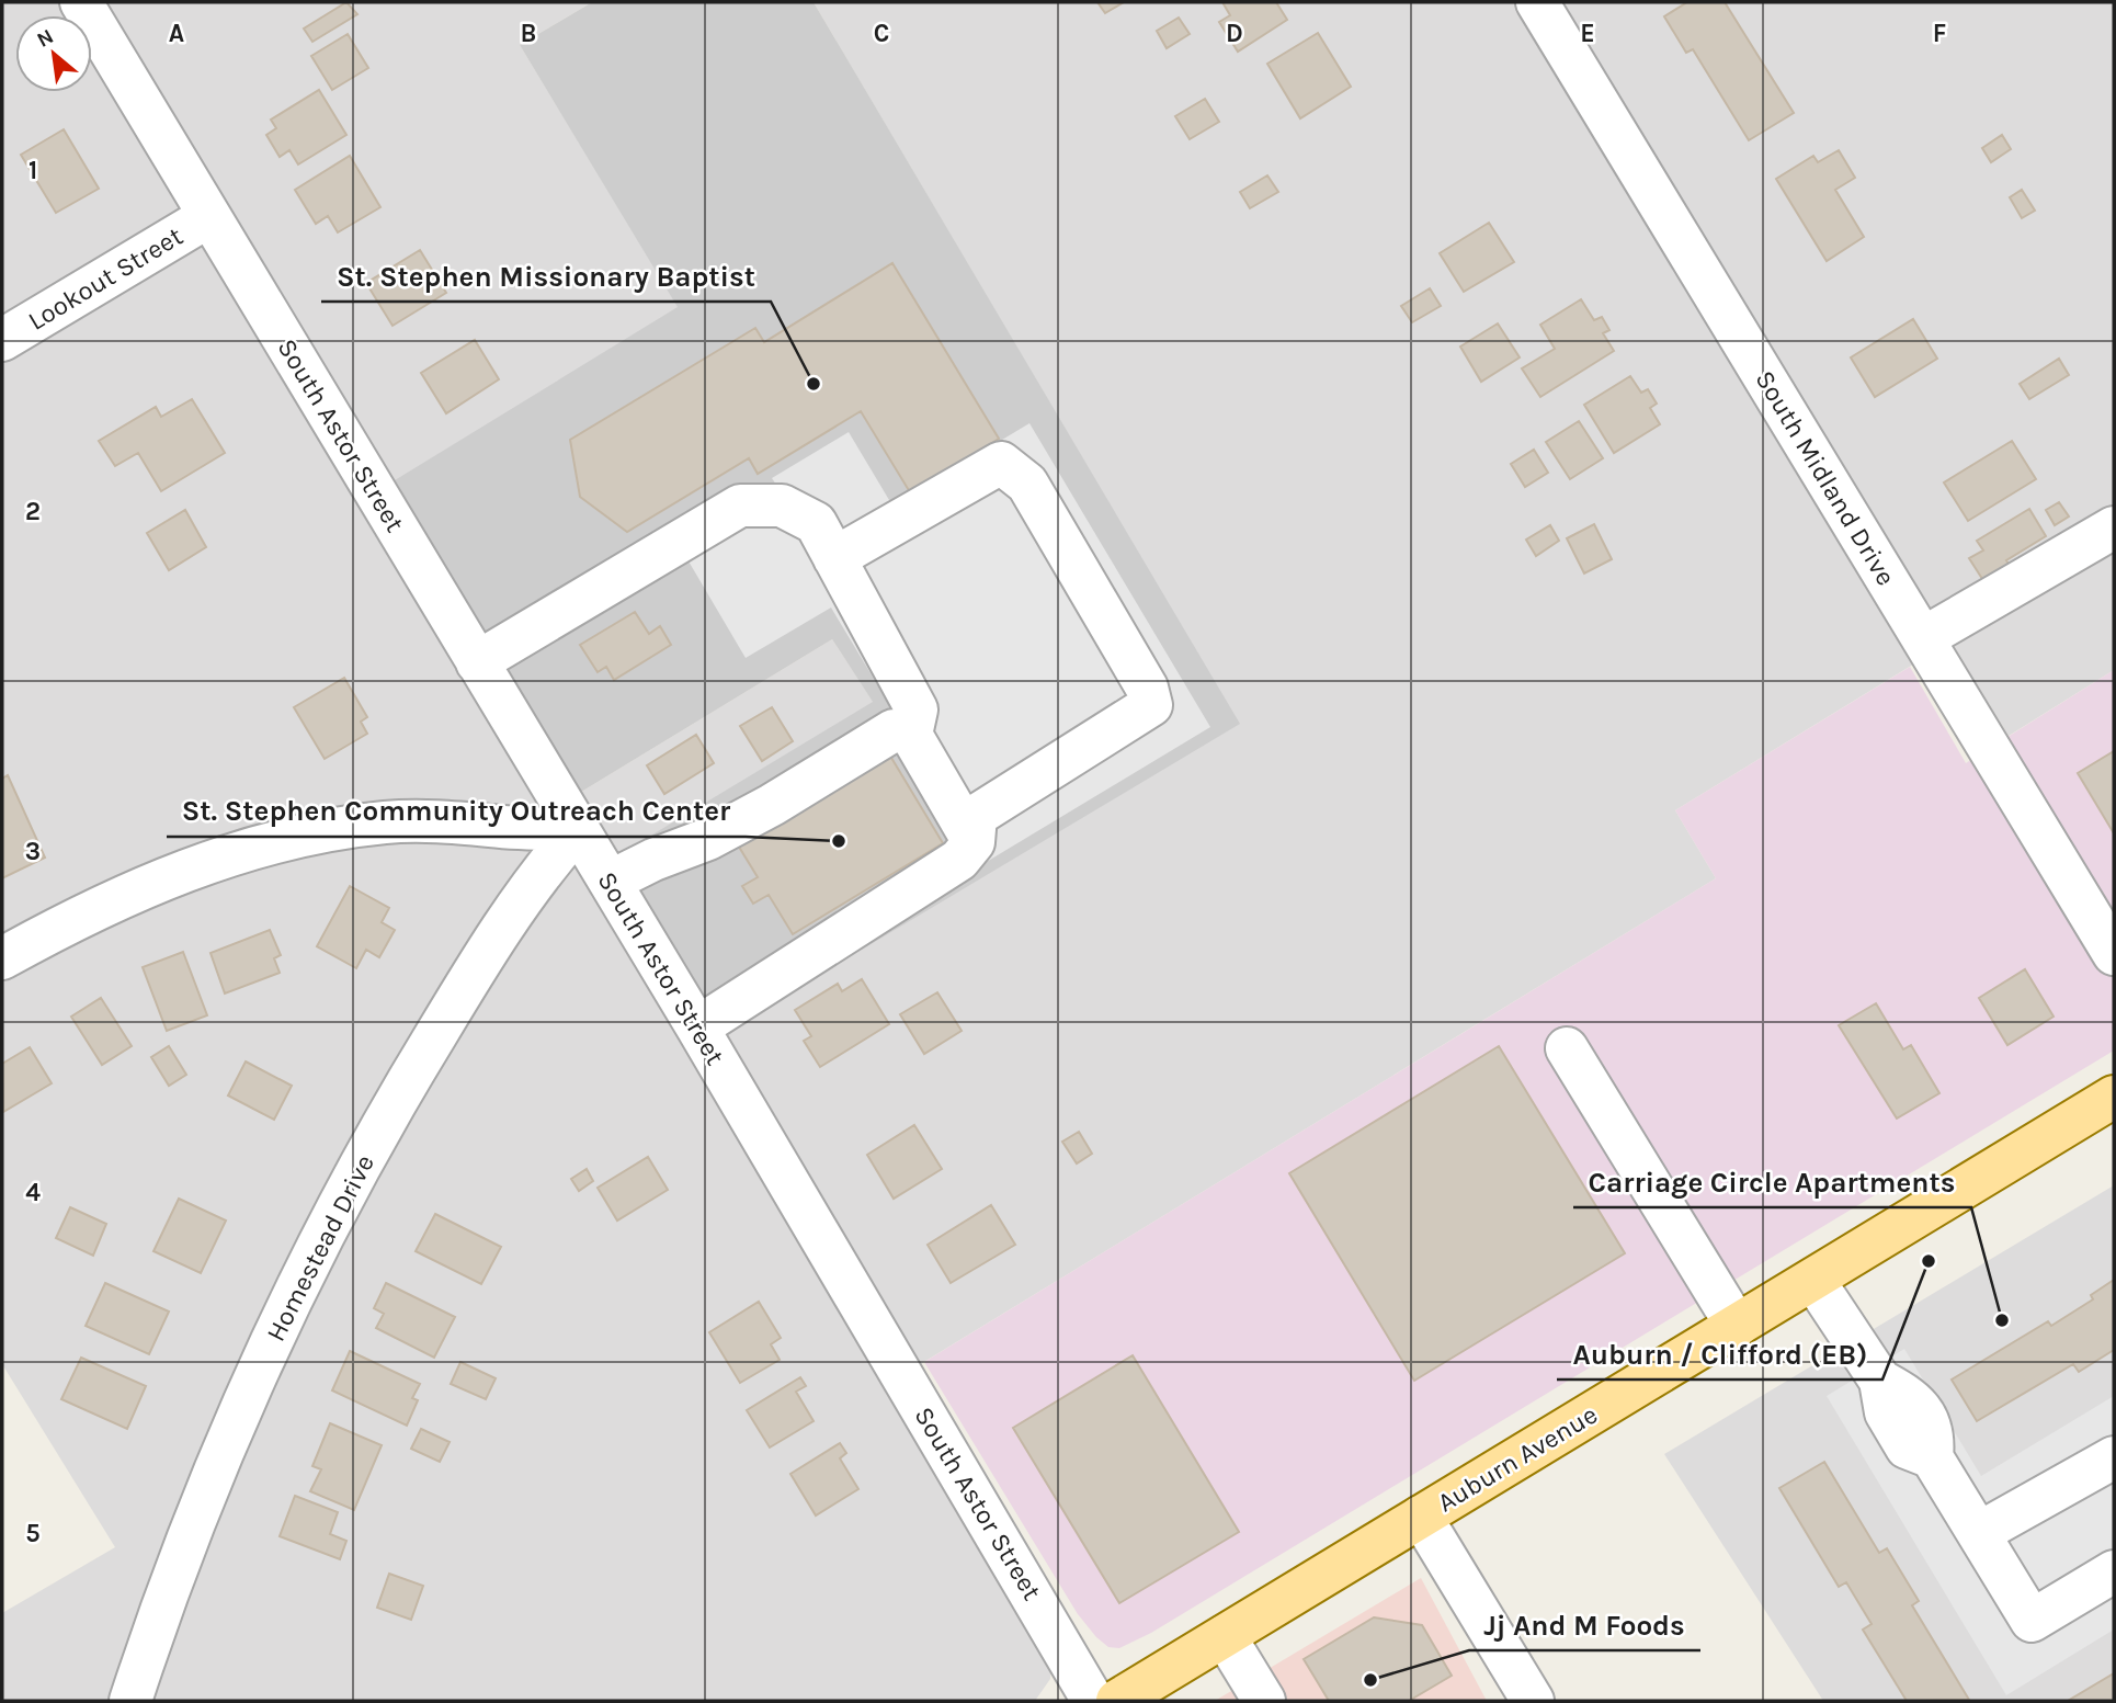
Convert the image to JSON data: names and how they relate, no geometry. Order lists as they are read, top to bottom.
{
  "streets": {
    "main road": ["Auburn Avenue"],
    "street": [
      "Lookout Street",
      "South Astor Street",
      "South Midland Drive",
      "Homestead Drive"
    ]
  },
  "crossings": [
    ["Lookout Street", "South Astor Street"],
    ["South Astor Street", "Homestead Drive"]
  ],
  "places": [
    "St. Stephen Missionary Baptist",
    "St. Stephen Community Outreach Center",
    "Auburn / Clifford (EB)",
    "Carriage Circle Apartments",
    "Jj And M Foods"
  ],
  "north": "top left",
  "grid": {
    "columns": [
      "A",
      "B",
      "C",
      "D",
      "E",
      "F"
    ],
    "rows": [
      "1",
      "2",
      "3",
      "4",
      "5"
    ]
  }
}
